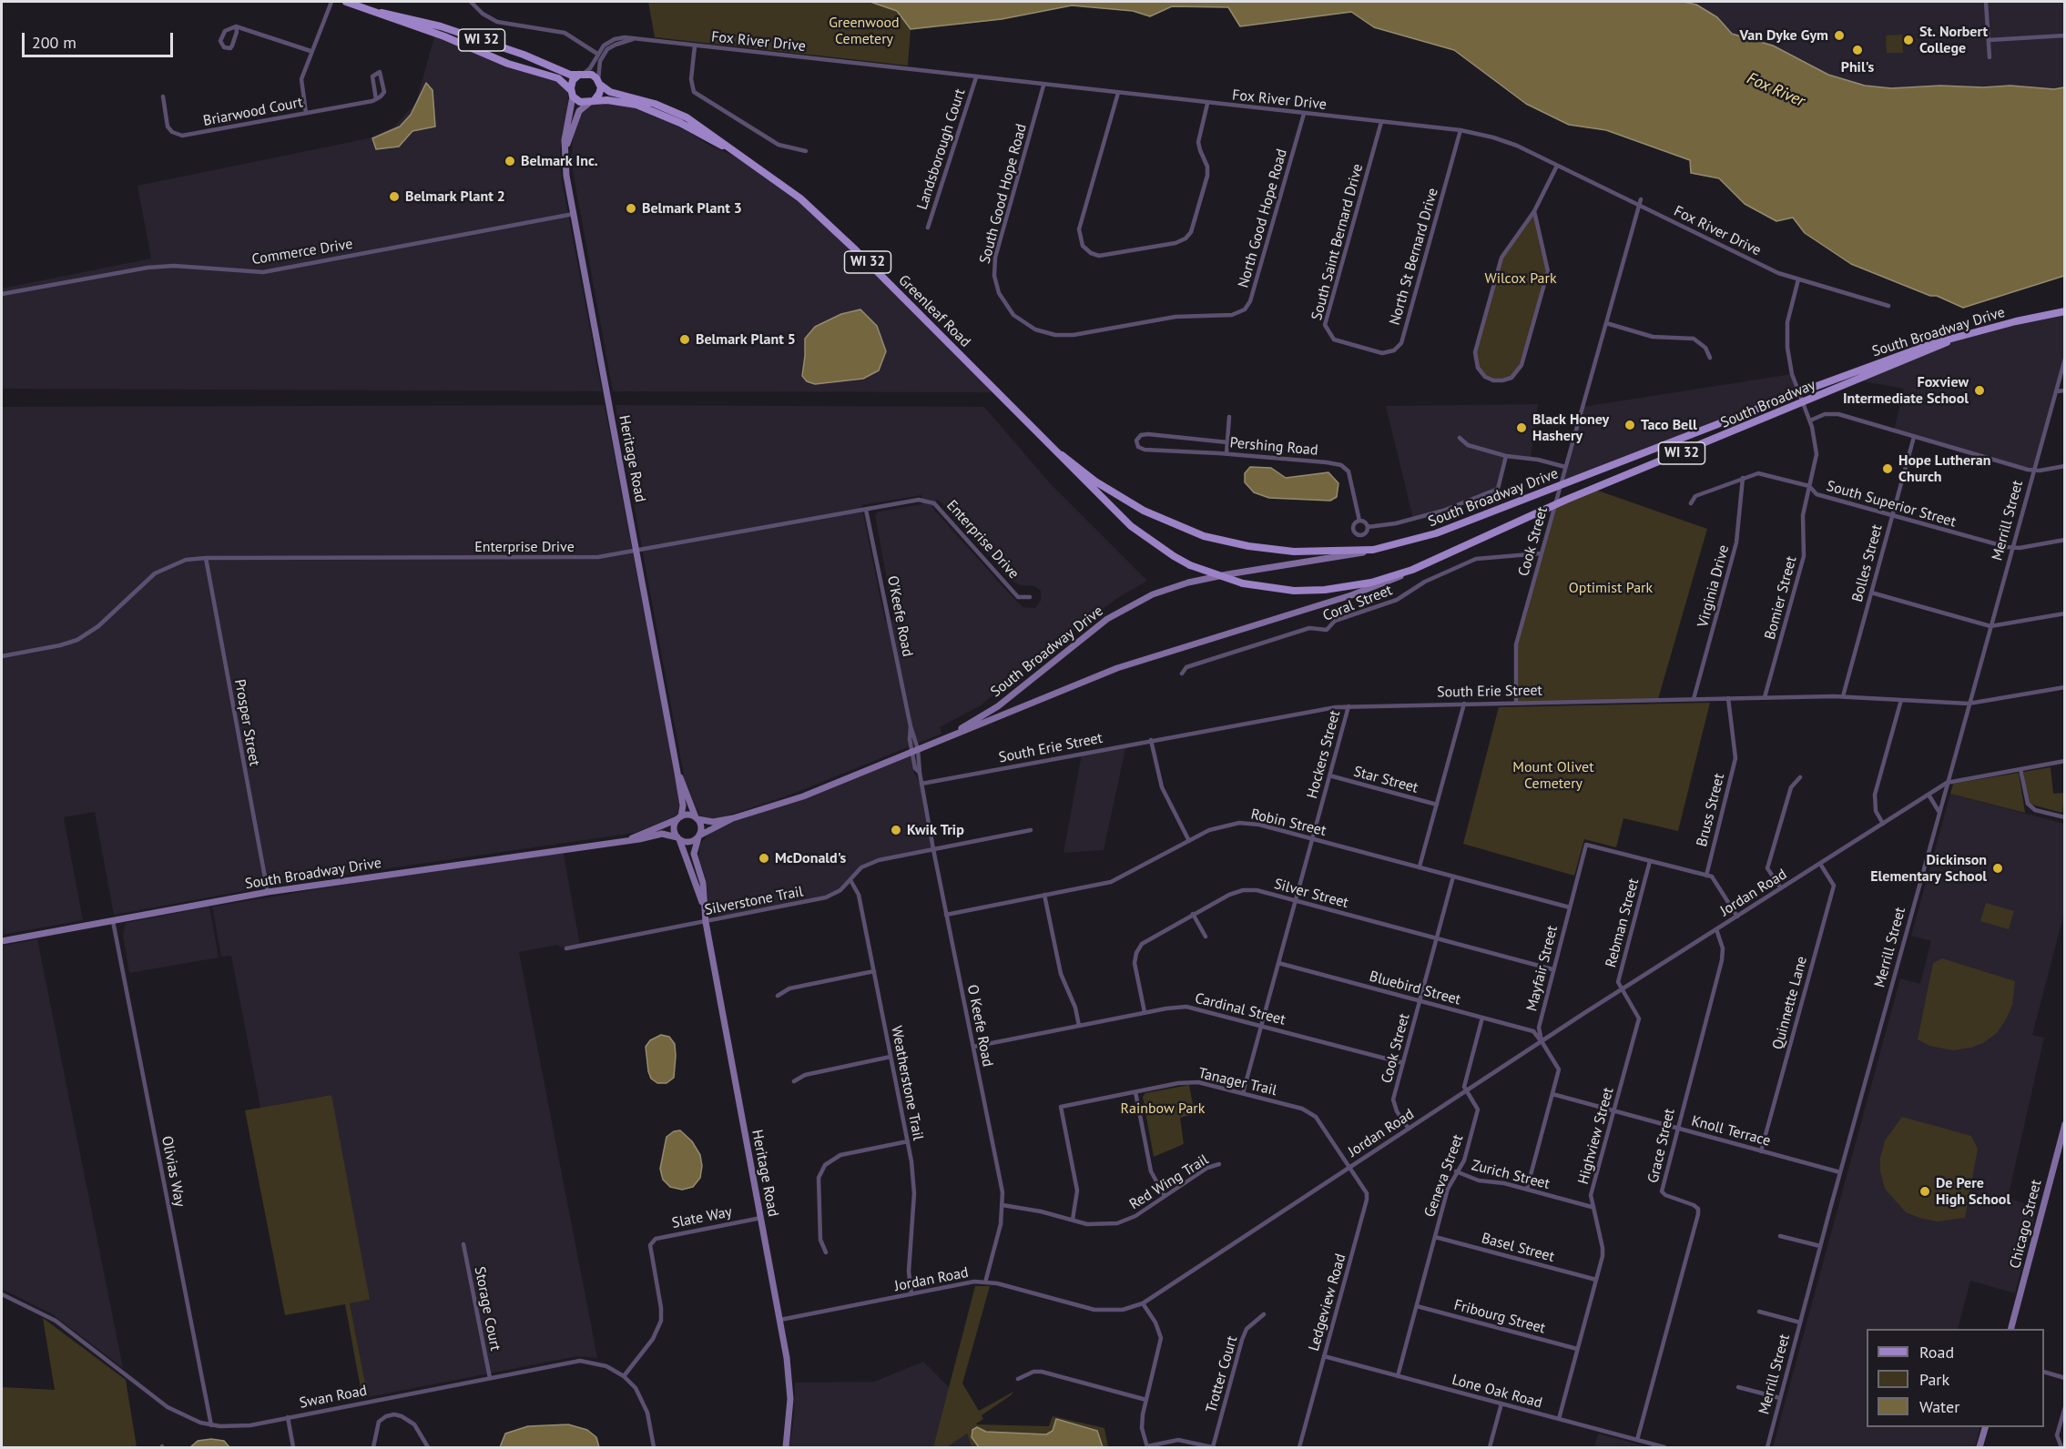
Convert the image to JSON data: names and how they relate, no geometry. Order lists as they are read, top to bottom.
{
  "streets": {
    "main road": [
      "WI 32",
      "Greenleaf Road",
      "South Broadway Drive",
      "South Broadway",
      "Heritage Road",
      "Chicago Street"
    ],
    "street": [
      "Fox River Drive",
      "Briarwood Court",
      "Landsborough Court",
      "South Good Hope Road",
      "North Good Hope Road",
      "South Saint Bernard Drive",
      "Commerce Drive",
      "North St Bernard Drive",
      "Pershing Road",
      "South Superior Street",
      "Merrill Street",
      "Enterprise Drive",
      "Cook Street",
      "Bolles Street",
      "Virginia Drive",
      "Bomier Street",
      "Coral Street",
      "O'Keefe Road",
      "South Erie Street",
      "Prosper Street",
      "Hockers Street",
      "Star Street",
      "Bruss Street",
      "Robin Street",
      "Jordan Road",
      "Silver Street",
      "Silverstone Trail",
      "Rebman Street",
      "Mayfair Street",
      "Bluebird Street",
      "Quinnette Lane",
      "Cardinal Street",
      "O Keefe Road",
      "Tanager Trail",
      "Weatherstone Trail",
      "Knoll Terrace",
      "Highview Street",
      "Grace Street",
      "Olivias Way",
      "Zurich Street",
      "Geneva Street",
      "Red Wing Trail",
      "Slate Way",
      "Basel Street",
      "Ledgeview Road",
      "Storage Court",
      "Fribourg Street",
      "Trotter Court",
      "Lone Oak Road",
      "Swan Road"
    ]
  },
  "crossings": [
    ["WI 32", "Fox River Drive"],
    ["WI 32", "Greenleaf Road"],
    ["WI 32", "South Broadway Drive"],
    ["WI 32", "South Broadway"],
    ["WI 32", "Heritage Road"],
    ["Fox River Drive", "Landsborough Court"],
    ["Fox River Drive", "South Good Hope Road"],
    ["Fox River Drive", "North Good Hope Road"],
    ["Fox River Drive", "South Saint Bernard Drive"],
    ["Fox River Drive", "North St Bernard Drive"],
    ["Fox River Drive", "Greenleaf Road"],
    ["Fox River Drive", "Heritage Road"],
    ["Fox River Drive", "Cook Street"],
    ["Fox River Drive", "Bomier Street"],
    ["South Good Hope Road", "North Good Hope Road"],
    ["South Saint Bernard Drive", "North St Bernard Drive"],
    ["Commerce Drive", "Heritage Road"],
    ["Greenleaf Road", "Heritage Road"],
    ["South Broadway Drive", "South Broadway"],
    ["South Broadway Drive", "Heritage Road"],
    ["South Broadway Drive", "Cook Street"],
    ["South Broadway Drive", "Bomier Street"],
    ["South Broadway Drive", "O'Keefe Road"],
    ["South Broadway Drive", "Prosper Street"],
    ["South Broadway Drive", "Olivias Way"],
    ["South Broadway", "Cook Street"],
    ["South Broadway", "Bomier Street"],
    ["Heritage Road", "Enterprise Drive"],
    ["Heritage Road", "Jordan Road"],
    ["Heritage Road", "Silverstone Trail"],
    ["Heritage Road", "Slate Way"],
    ["South Superior Street", "Merrill Street"],
    ["South Superior Street", "Bolles Street"],
    ["South Superior Street", "Virginia Drive"],
    ["South Superior Street", "Bomier Street"],
    ["Merrill Street", "South Erie Street"],
    ["Merrill Street", "Jordan Road"],
    ["Merrill Street", "Knoll Terrace"],
    ["Enterprise Drive", "O'Keefe Road"],
    ["Enterprise Drive", "Prosper Street"],
    ["Cook Street", "Coral Street"],
    ["Cook Street", "South Erie Street"],
    ["Cook Street", "Robin Street"],
    ["Cook Street", "Jordan Road"],
    ["Cook Street", "Silver Street"],
    ["Cook Street", "Bluebird Street"],
    ["Cook Street", "Cardinal Street"],
    ["Bolles Street", "South Erie Street"],
    ["Virginia Drive", "South Erie Street"],
    ["Bomier Street", "South Erie Street"],
    ["O'Keefe Road", "O Keefe Road"],
    ["South Erie Street", "Hockers Street"],
    ["South Erie Street", "Bruss Street"],
    ["South Erie Street", "O Keefe Road"],
    ["Hockers Street", "Star Street"],
    ["Hockers Street", "Robin Street"],
    ["Hockers Street", "Silver Street"],
    ["Hockers Street", "Bluebird Street"],
    ["Hockers Street", "Cardinal Street"],
    ["Hockers Street", "Tanager Trail"],
    ["Robin Street", "Mayfair Street"],
    ["Robin Street", "O Keefe Road"],
    ["Jordan Road", "Rebman Street"],
    ["Jordan Road", "Mayfair Street"],
    ["Jordan Road", "Bluebird Street"],
    ["Jordan Road", "Quinnette Lane"],
    ["Jordan Road", "O Keefe Road"],
    ["Jordan Road", "Tanager Trail"],
    ["Jordan Road", "Weatherstone Trail"],
    ["Jordan Road", "Highview Street"],
    ["Jordan Road", "Grace Street"],
    ["Jordan Road", "Geneva Street"],
    ["Jordan Road", "Ledgeview Road"],
    ["Silver Street", "Mayfair Street"],
    ["Silver Street", "Cardinal Street"],
    ["Silverstone Trail", "O Keefe Road"],
    ["Silverstone Trail", "Weatherstone Trail"],
    ["Rebman Street", "Mayfair Street"],
    ["Rebman Street", "Highview Street"],
    ["Mayfair Street", "Bluebird Street"],
    ["Quinnette Lane", "Knoll Terrace"],
    ["Cardinal Street", "O Keefe Road"],
    ["O Keefe Road", "Red Wing Trail"],
    ["Tanager Trail", "Red Wing Trail"],
    ["Tanager Trail", "Ledgeview Road"],
    ["Knoll Terrace", "Highview Street"],
    ["Knoll Terrace", "Grace Street"],
    ["Highview Street", "Zurich Street"],
    ["Highview Street", "Basel Street"],
    ["Highview Street", "Fribourg Street"],
    ["Highview Street", "Lone Oak Road"],
    ["Grace Street", "Lone Oak Road"],
    ["Olivias Way", "Swan Road"],
    ["Zurich Street", "Geneva Street"],
    ["Geneva Street", "Basel Street"],
    ["Geneva Street", "Fribourg Street"],
    ["Geneva Street", "Lone Oak Road"],
    ["Slate Way", "Swan Road"],
    ["Ledgeview Road", "Lone Oak Road"],
    ["Storage Court", "Swan Road"]
  ],
  "water": ["Fox River"],
  "parks": [
    "Greenwood Cemetery",
    "Wilcox Park",
    "Optimist Park",
    "Mount Olivet Cemetery",
    "Rainbow Park"
  ],
  "places": [
    "Van Dyke Gym",
    "St. Norbert College",
    "Phil's",
    "Belmark Inc.",
    "Belmark Plant 2",
    "Belmark Plant 3",
    "Belmark Plant 5",
    "Foxview Intermediate School",
    "Taco Bell",
    "Black Honey Hashery",
    "Hope Lutheran Church",
    "Kwik Trip",
    "McDonald's",
    "Dickinson Elementary School",
    "De Pere High School"
  ],
  "legend": ["Road", "Park", "Water"],
  "scale_bar": "200 m"
}
